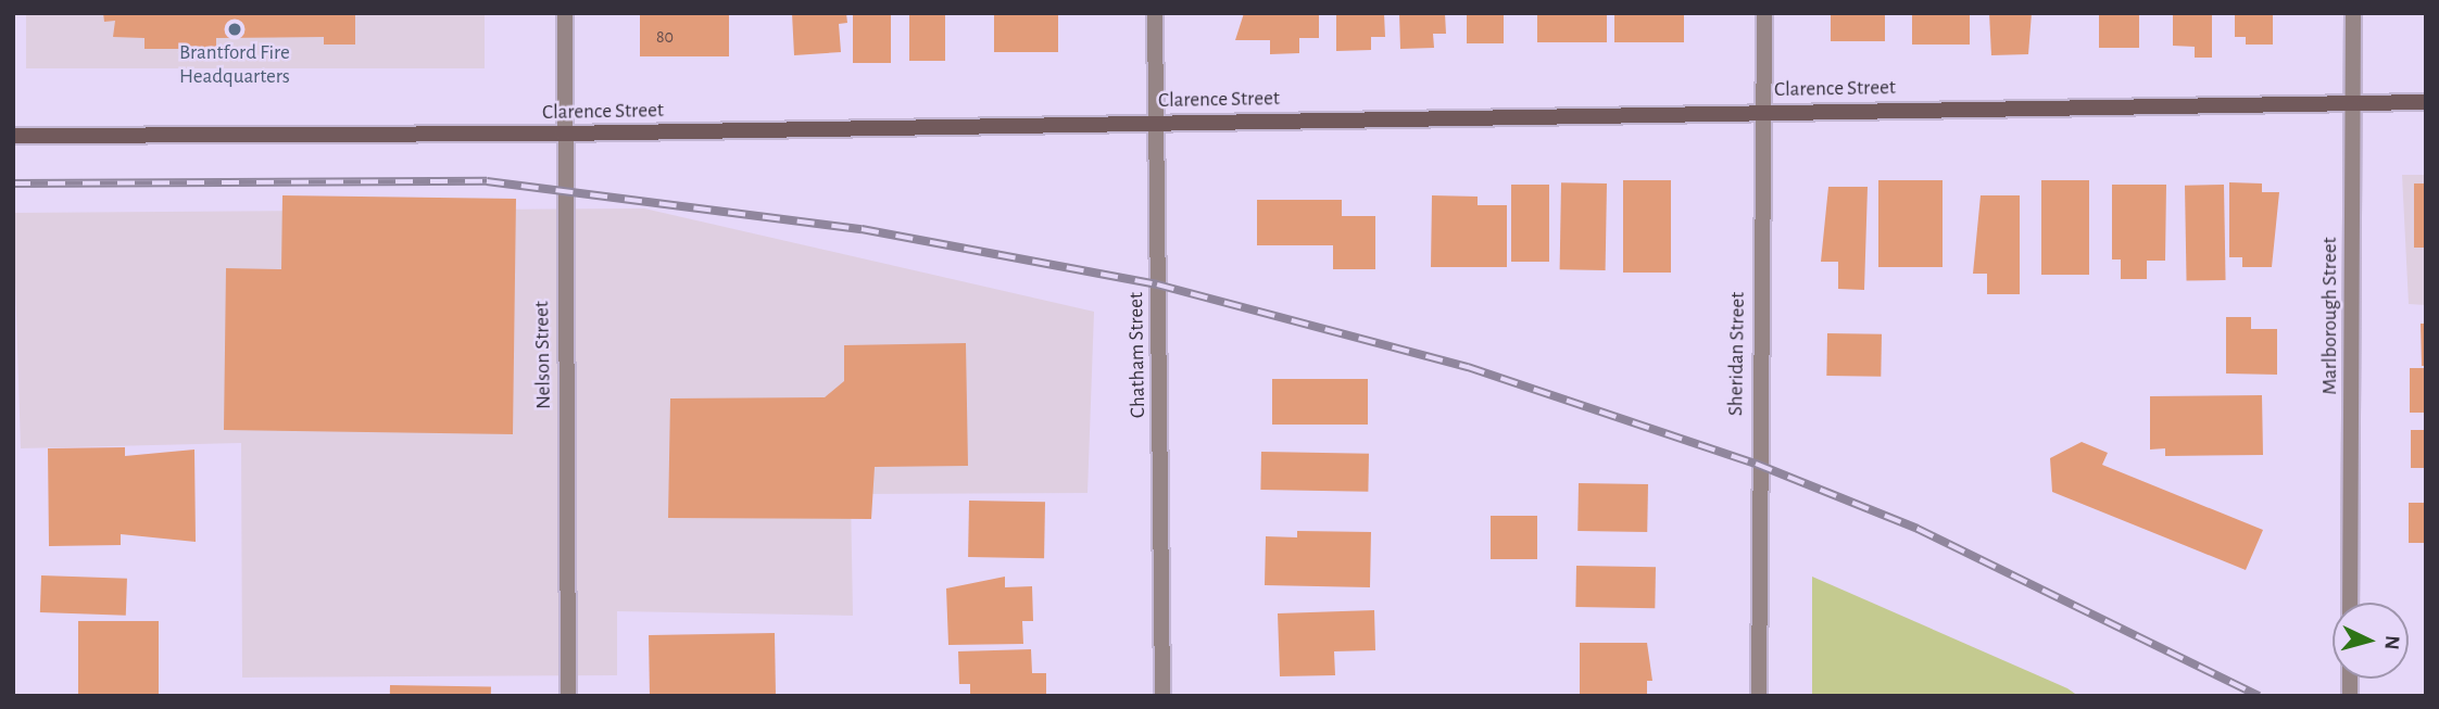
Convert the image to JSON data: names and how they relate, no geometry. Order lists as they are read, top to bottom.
{
  "streets": {
    "main road": ["Clarence Street"],
    "street": [
      "Marlborough Street",
      "Sheridan Street",
      "Nelson Street",
      "Chatham Street"
    ]
  },
  "crossings": [
    ["Clarence Street", "Marlborough Street"],
    ["Clarence Street", "Sheridan Street"],
    ["Clarence Street", "Nelson Street"],
    ["Clarence Street", "Chatham Street"]
  ],
  "places": ["Brantford Fire Headquarters"],
  "house_numbers": ["80"],
  "north": "right"
}
